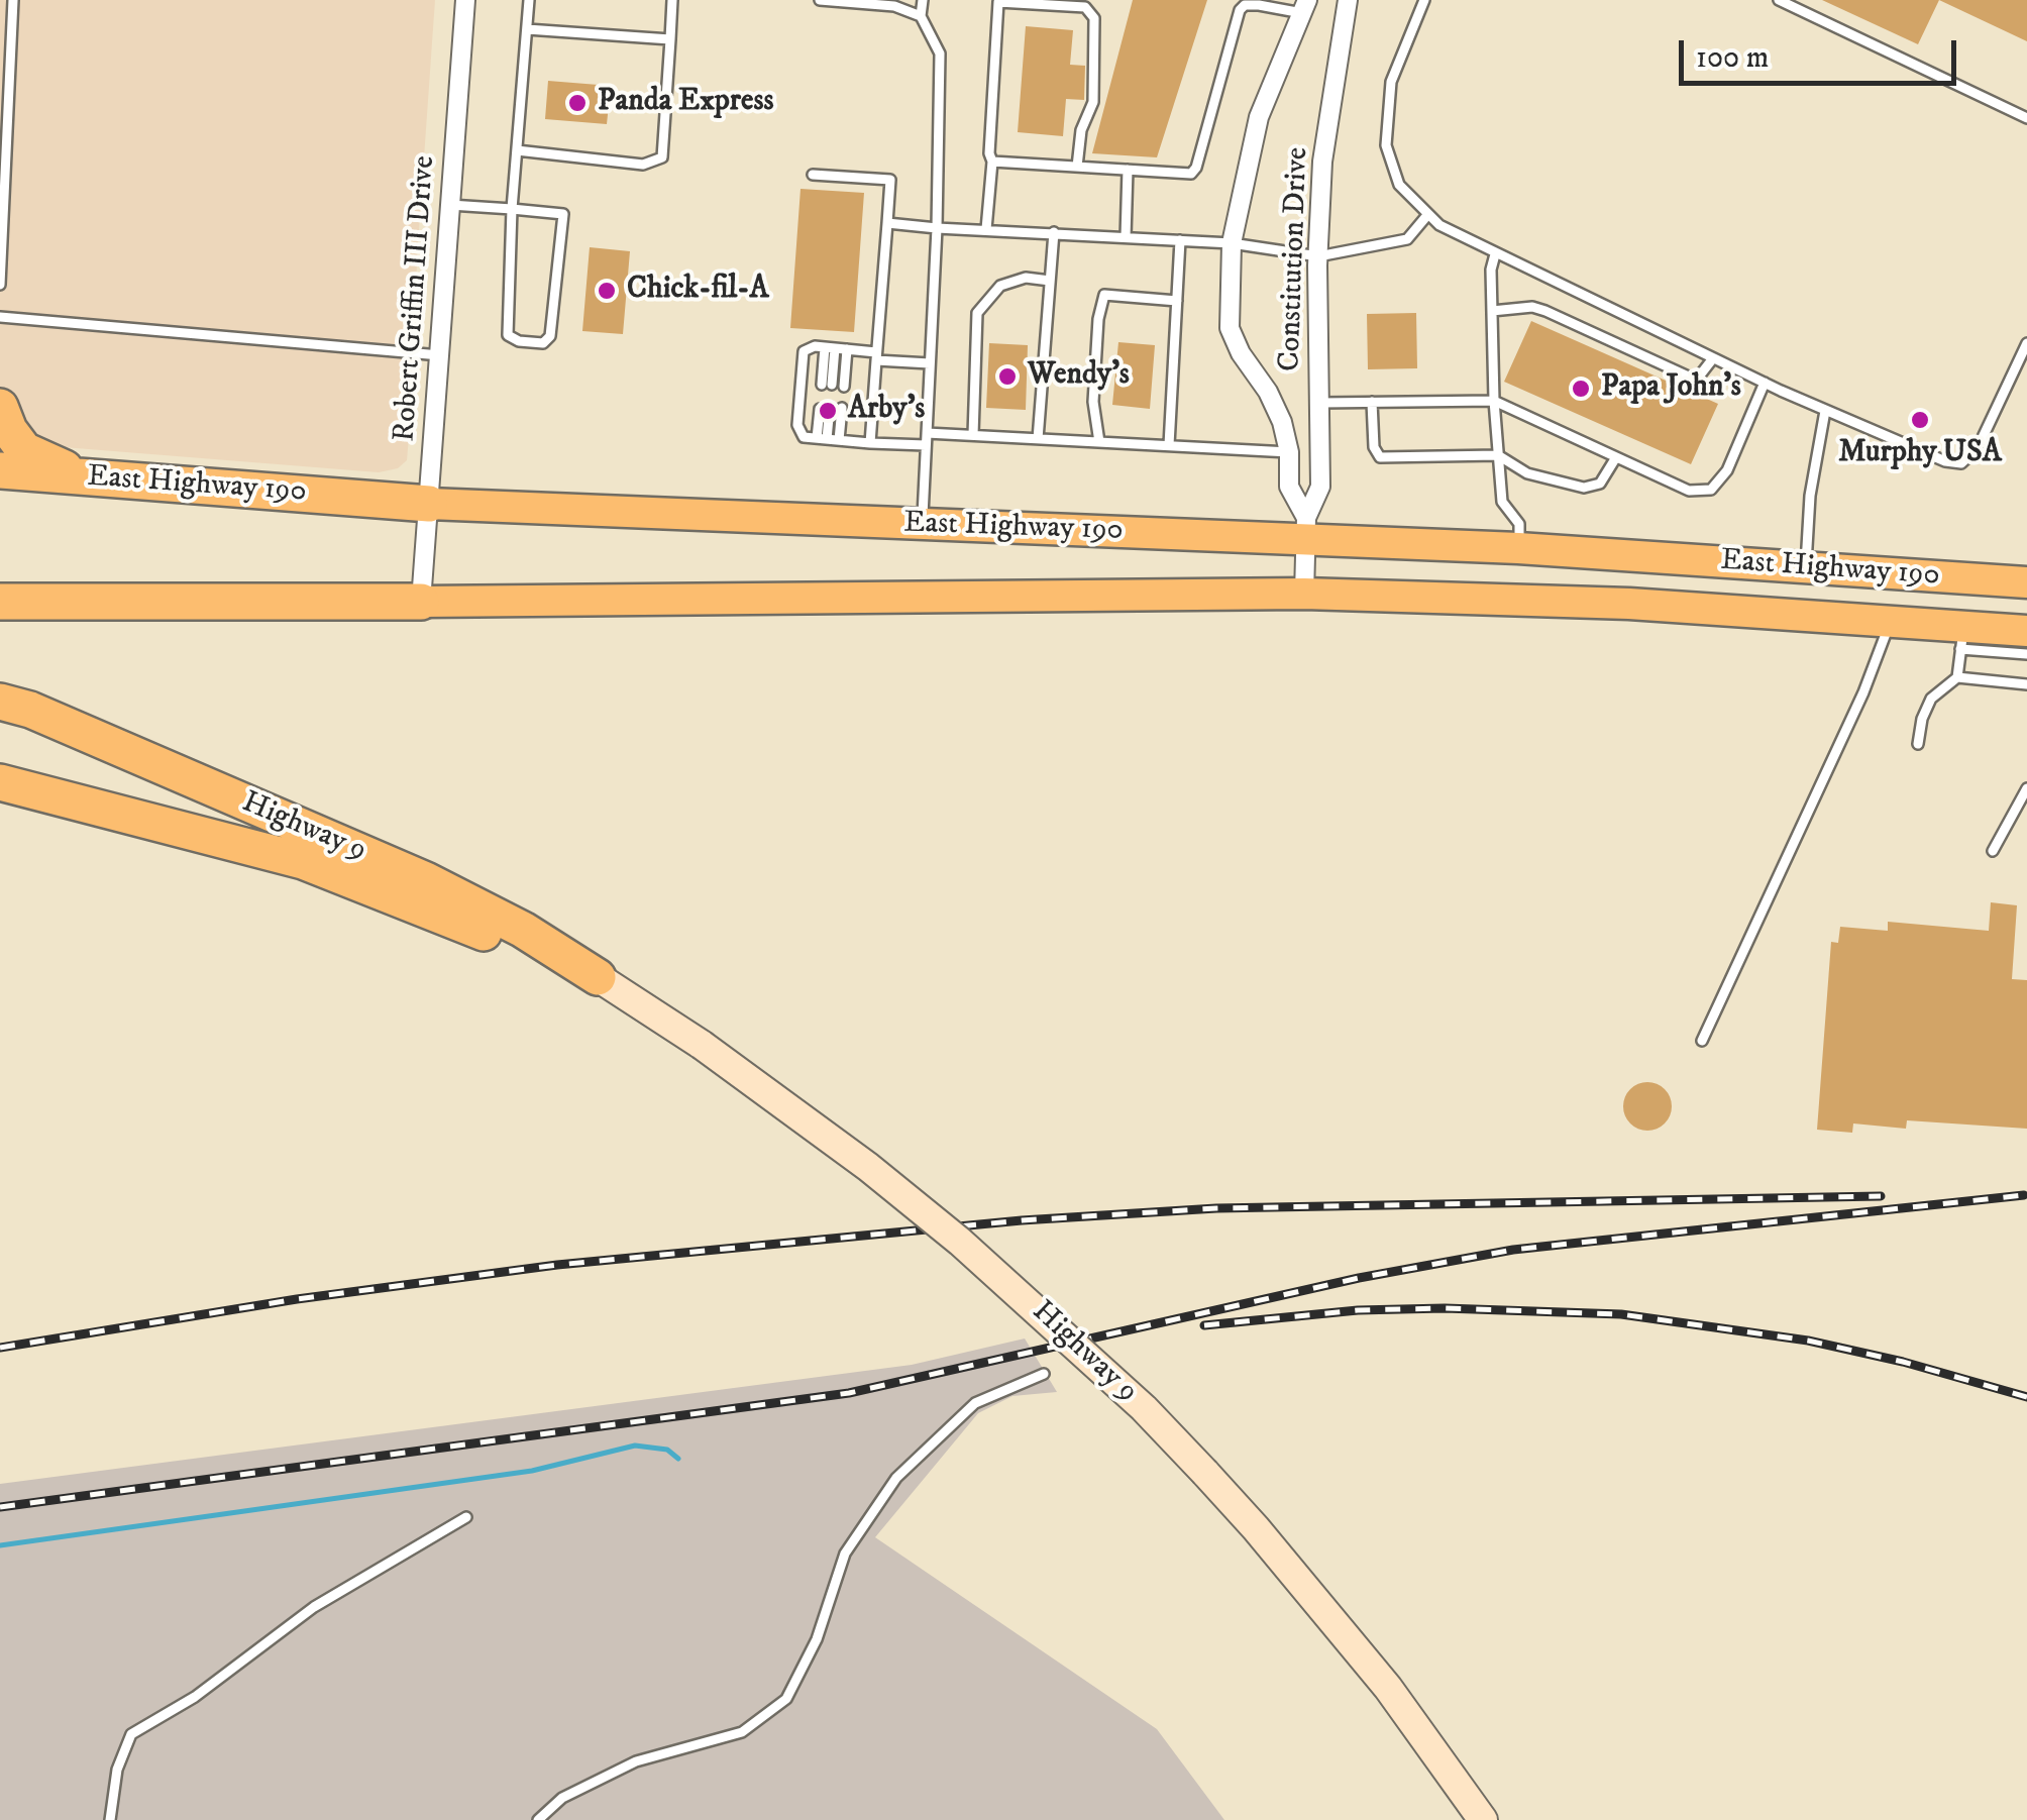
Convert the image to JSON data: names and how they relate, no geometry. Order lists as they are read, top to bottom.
{
  "streets": {
    "highway": ["East Highway 190", "Highway 9"],
    "street": ["Constitution Drive", "Robert Griffin III Drive"]
  },
  "crossings": [
    ["Constitution Drive", "East Highway 190"],
    ["Robert Griffin III Drive", "East Highway 190"]
  ],
  "places": [
    "Panda Express",
    "Chick-fil-A",
    "Wendy's",
    "Papa John's",
    "Arby's",
    "Murphy USA"
  ],
  "scale_bar": "100 m"
}
